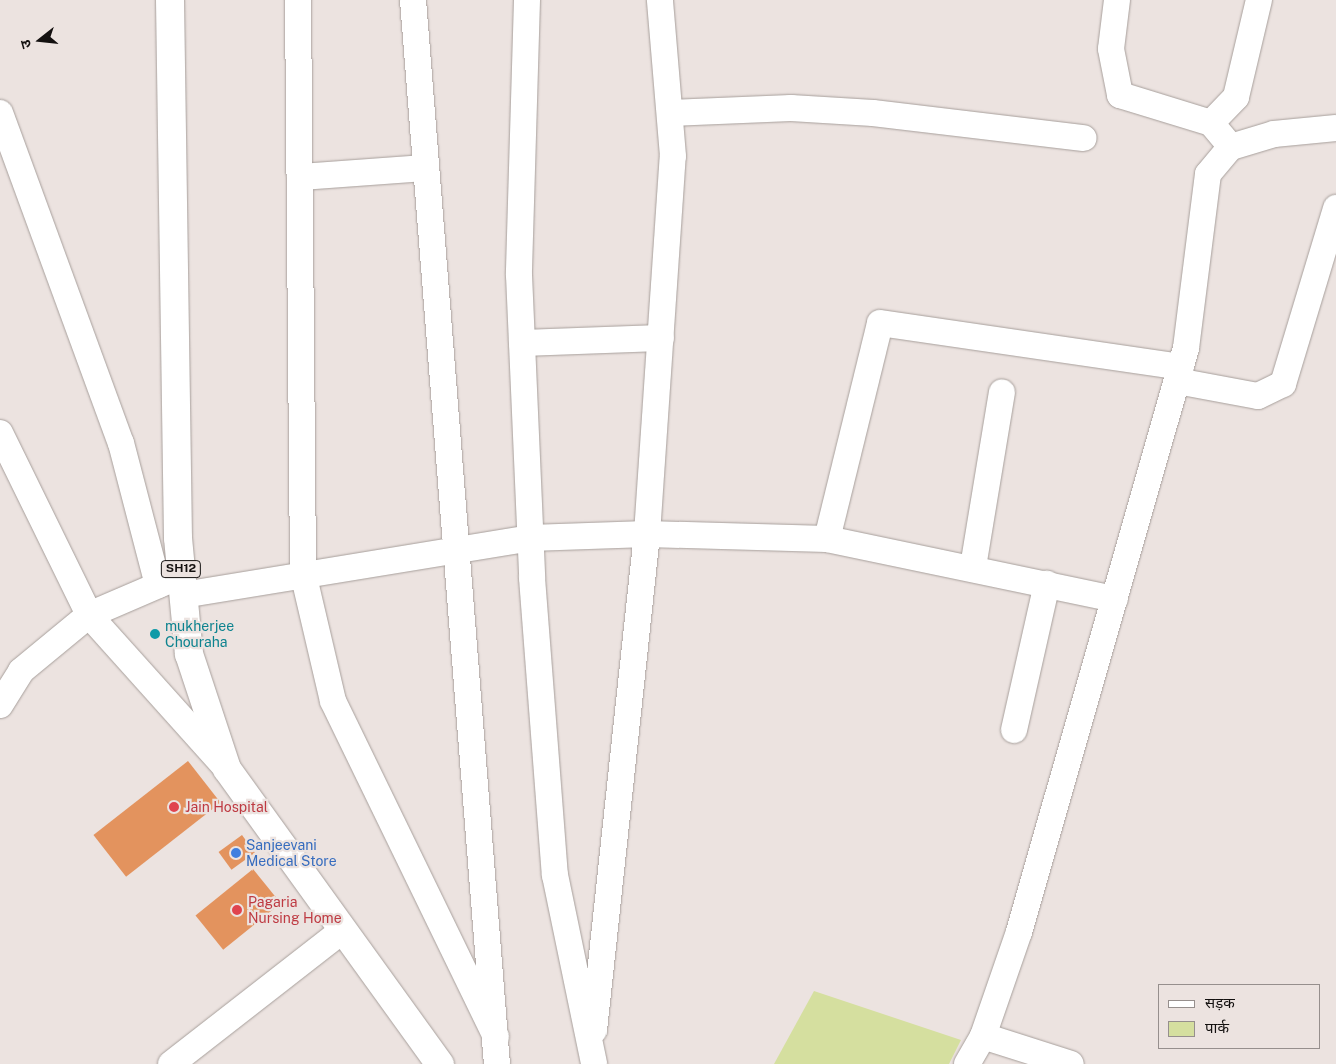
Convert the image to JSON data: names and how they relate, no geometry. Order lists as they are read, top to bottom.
{
  "streets": {
    "main road": ["SH12"]
  },
  "places": [
    "mukherjee Chouraha",
    "Jain Hospital",
    "Sanjeevani Medical Store",
    "Pagaria Nursing Home"
  ],
  "legend": ["सड़क", "पार्क"],
  "north": "left"
}
